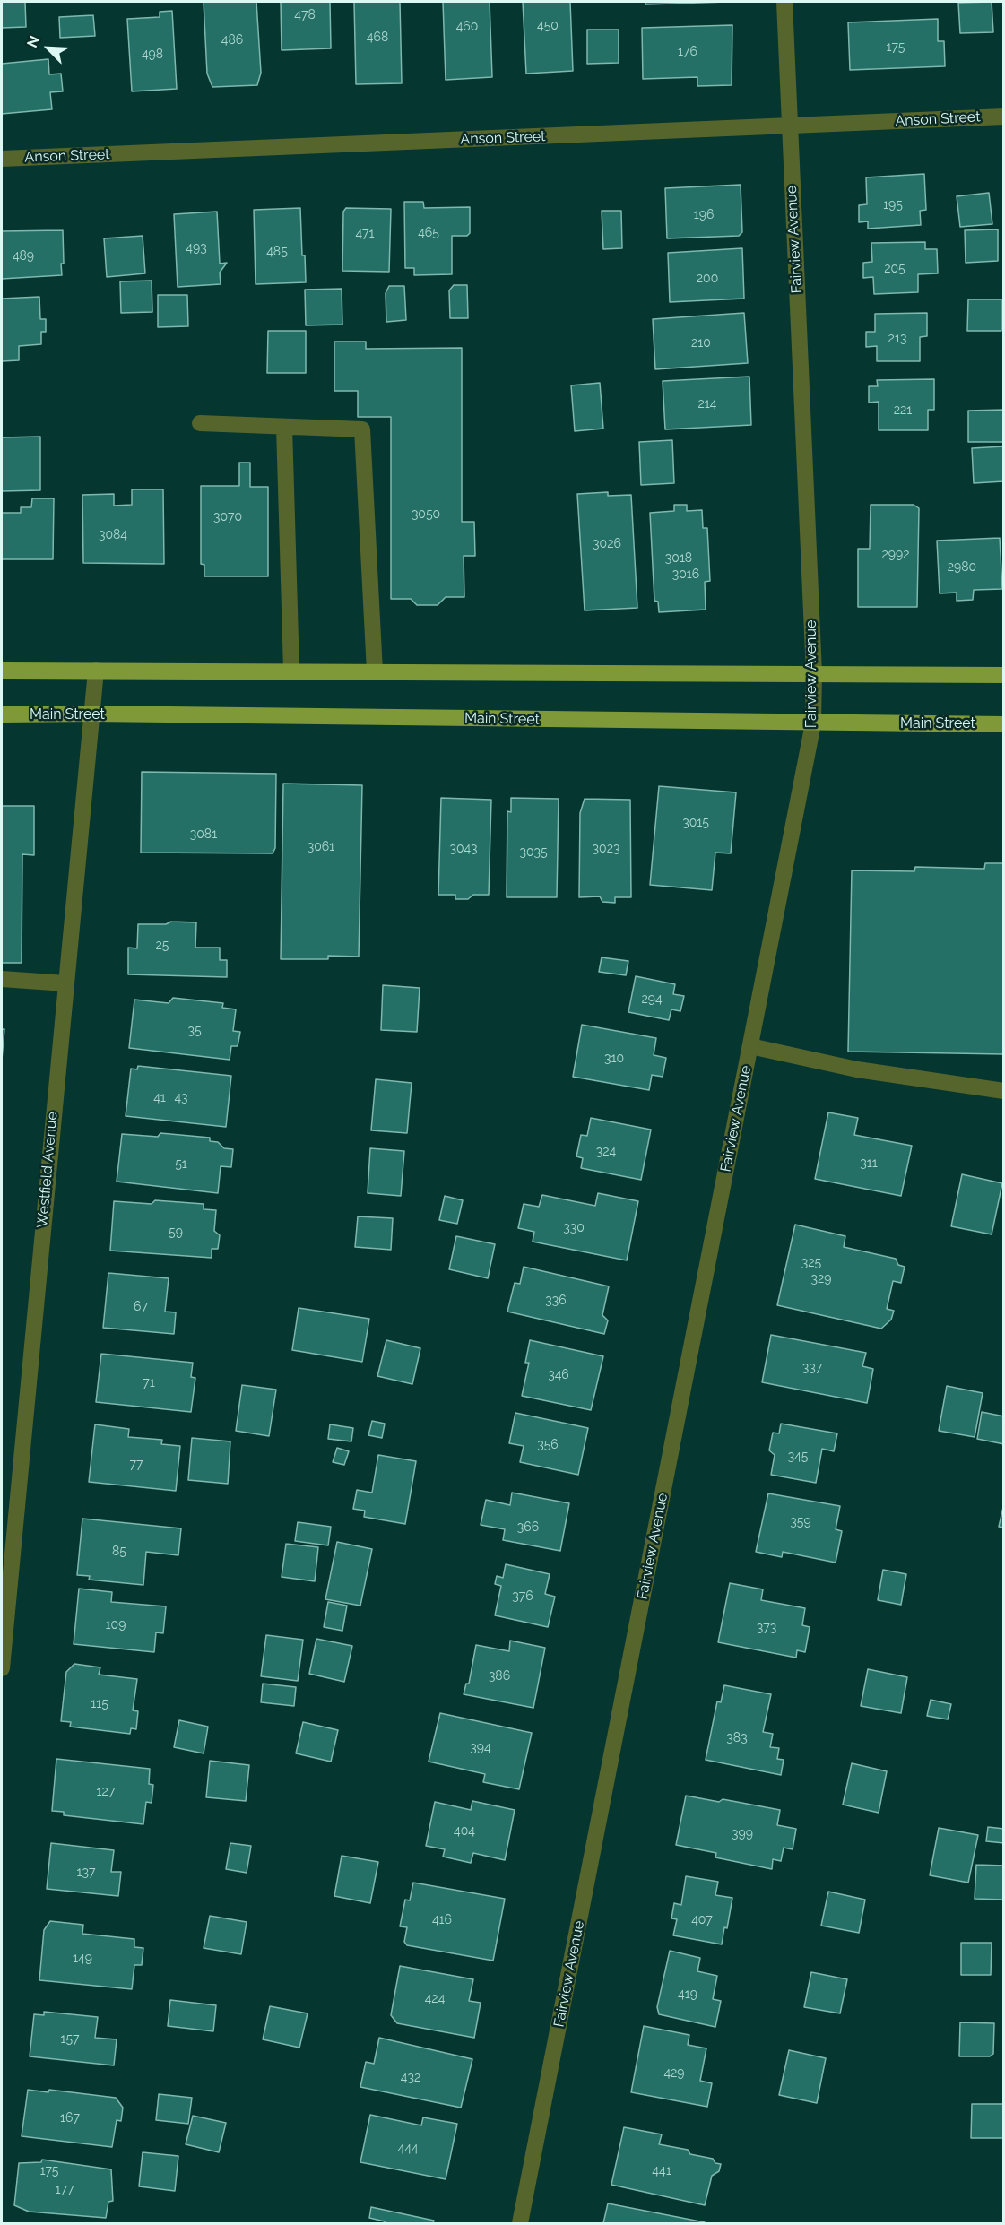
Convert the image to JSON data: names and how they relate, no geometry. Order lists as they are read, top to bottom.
{
  "streets": {
    "main road": ["Main Street"],
    "street": ["Anson Street", "Fairview Avenue", "Westfield Avenue"]
  },
  "crossings": [
    ["Anson Street", "Fairview Avenue"],
    ["Fairview Avenue", "Main Street"],
    ["Main Street", "Westfield Avenue"]
  ],
  "house_numbers": [
    "478",
    "450",
    "460",
    "468",
    "486",
    "175",
    "176",
    "498",
    "195",
    "196",
    "465",
    "471",
    "493",
    "485",
    "489",
    "205",
    "200",
    "213",
    "210",
    "214",
    "221",
    "3050",
    "3070",
    "3084",
    "3026",
    "2992",
    "3018",
    "2980",
    "3016",
    "3015",
    "3081",
    "3061",
    "3043",
    "3023",
    "3035",
    "25",
    "294",
    "35",
    "310",
    "41",
    "43",
    "324",
    "311",
    "51",
    "330",
    "59",
    "325",
    "329",
    "336",
    "67",
    "337",
    "346",
    "71",
    "356",
    "345",
    "77",
    "359",
    "366",
    "85",
    "376",
    "109",
    "373",
    "386",
    "115",
    "383",
    "394",
    "127",
    "404",
    "399",
    "137",
    "416",
    "407",
    "149",
    "419",
    "424",
    "157",
    "429",
    "432",
    "167",
    "444",
    "175",
    "441",
    "177"
  ],
  "north": "top left"
}
